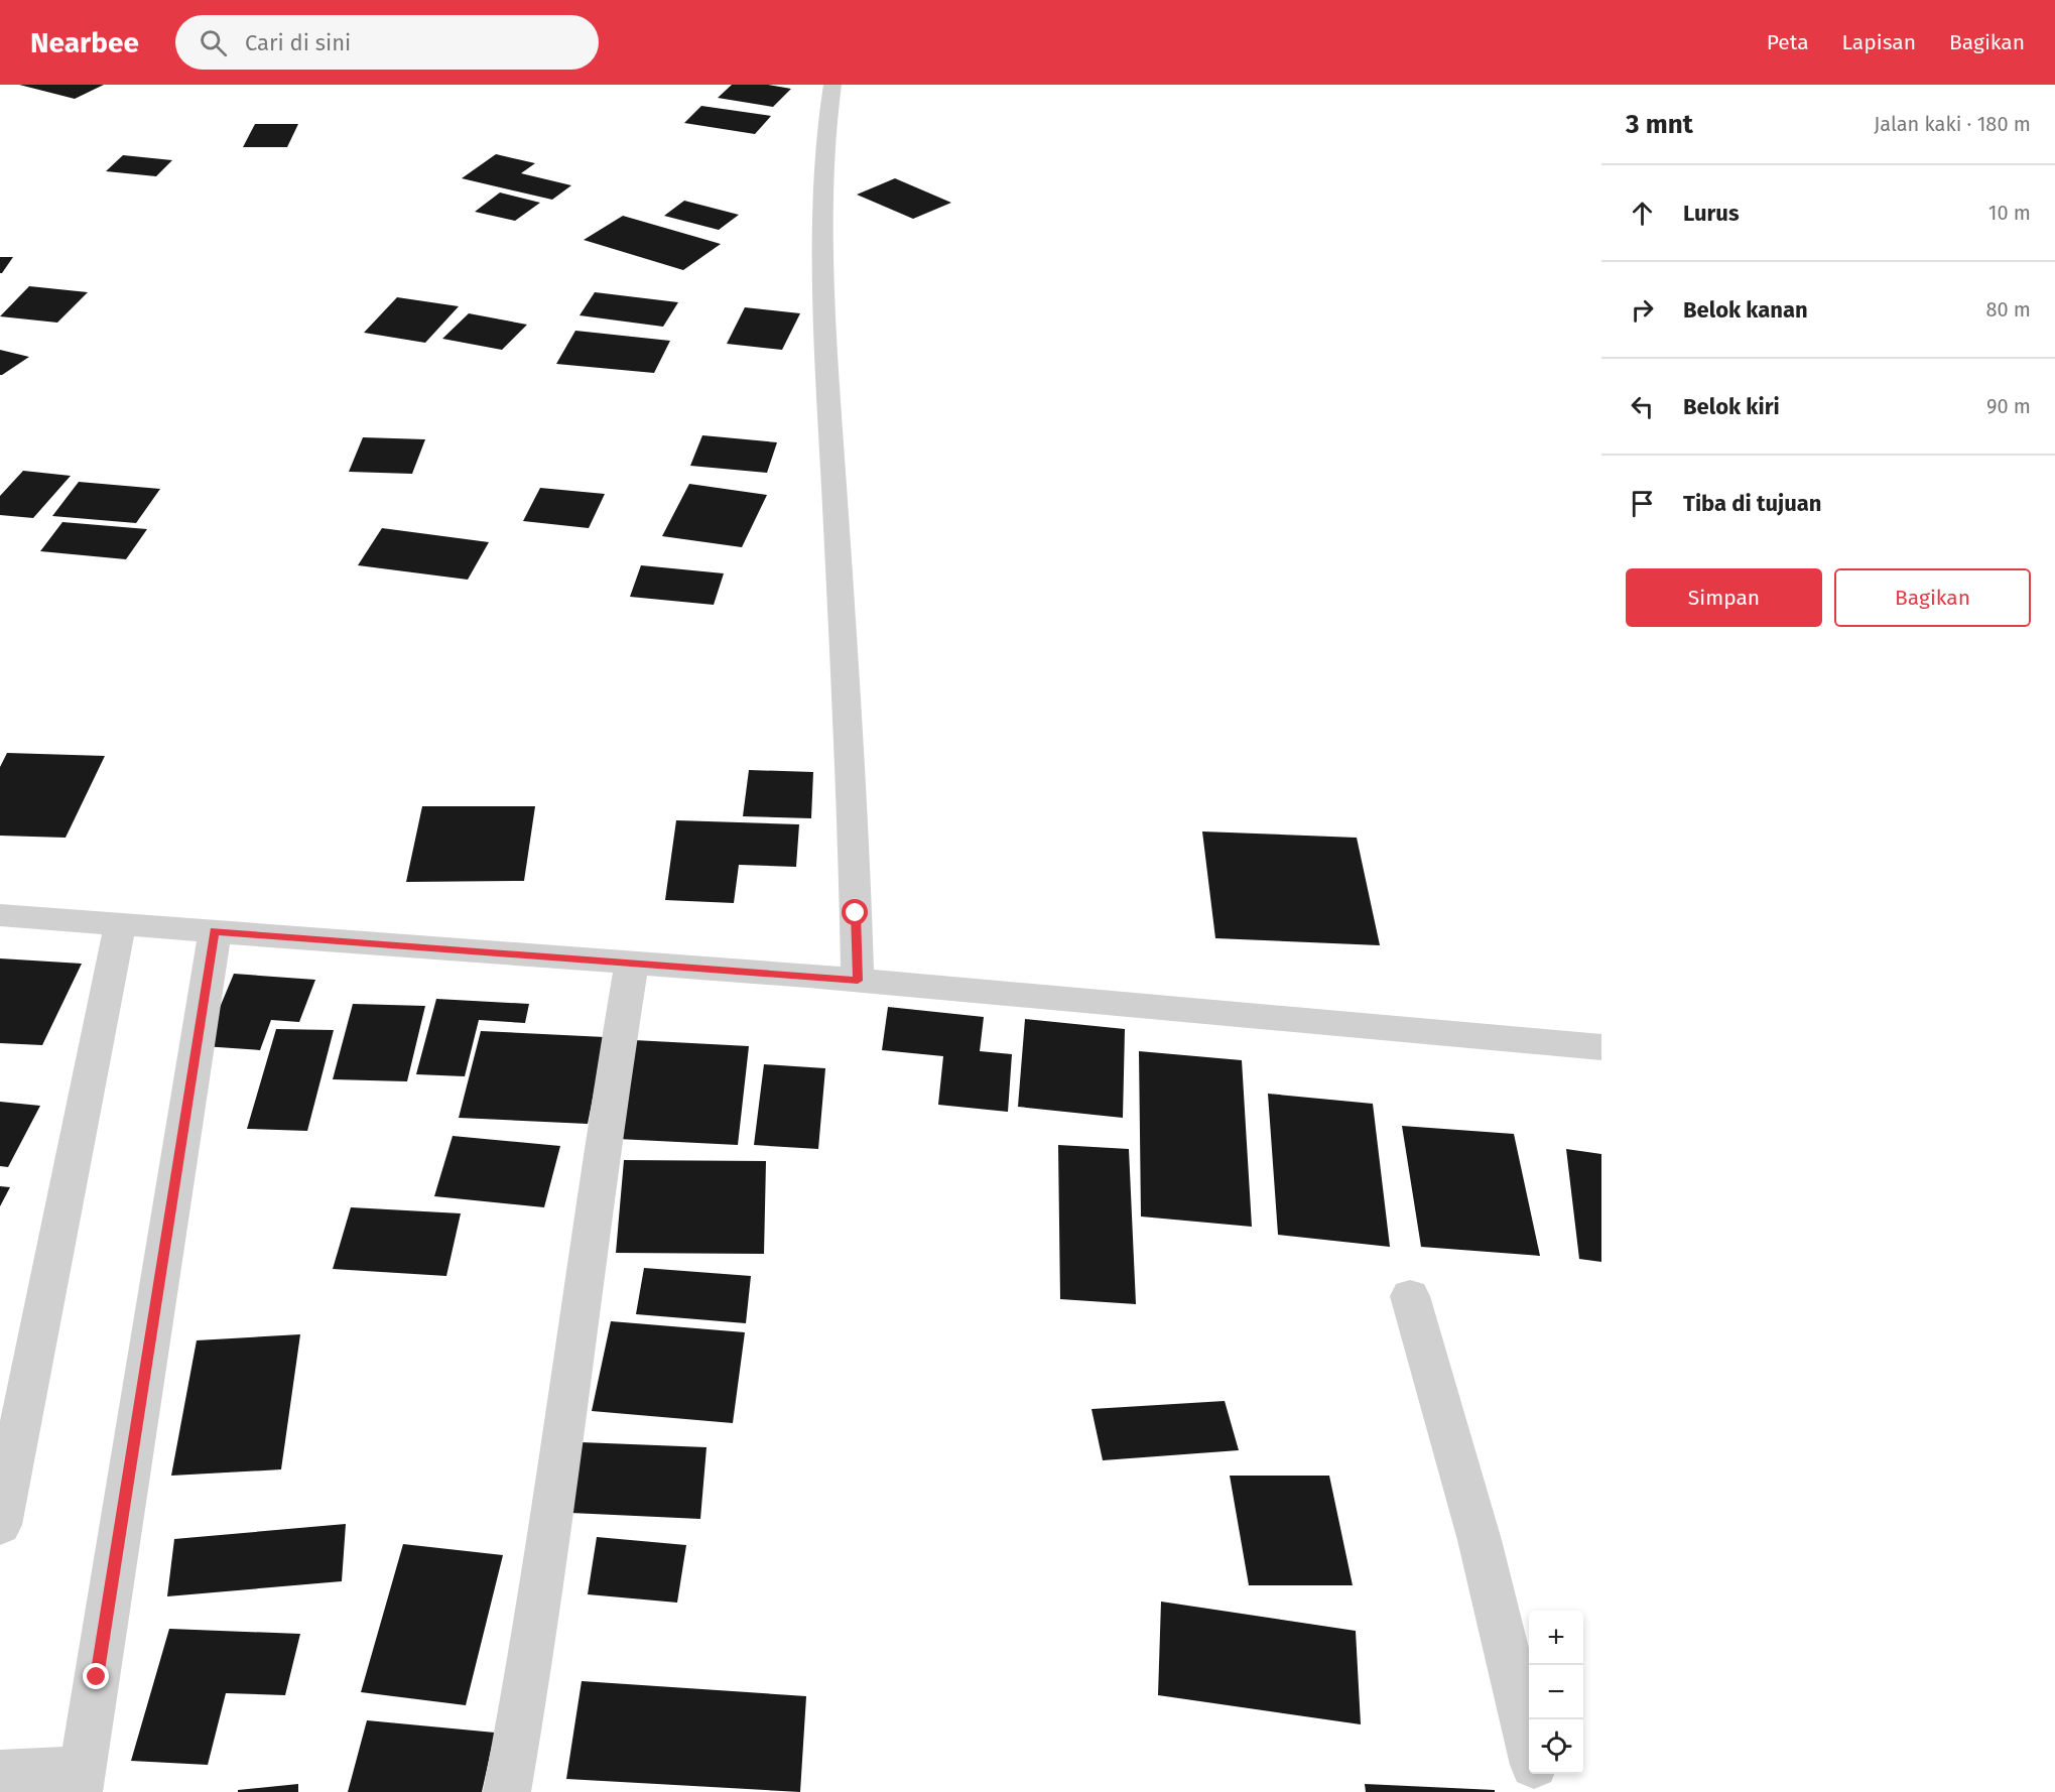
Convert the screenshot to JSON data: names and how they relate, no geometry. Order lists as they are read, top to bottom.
{
  "page": {
    "header": "Nearbee",
    "search": "Cari di sini",
    "nav": ["Peta", "Lapisan", "Bagikan"],
    "heading": ["3 mnt", "Jalan kaki · 180 m"],
    "list": [
      ["Lurus", "10 m"],
      ["Belok kanan", "80 m"],
      ["Belok kiri", "90 m"],
      "Tiba di tujuan"
    ],
    "buttons": ["Simpan", "Bagikan"],
    "map_buttons": ["+", "−"]
  }
}
